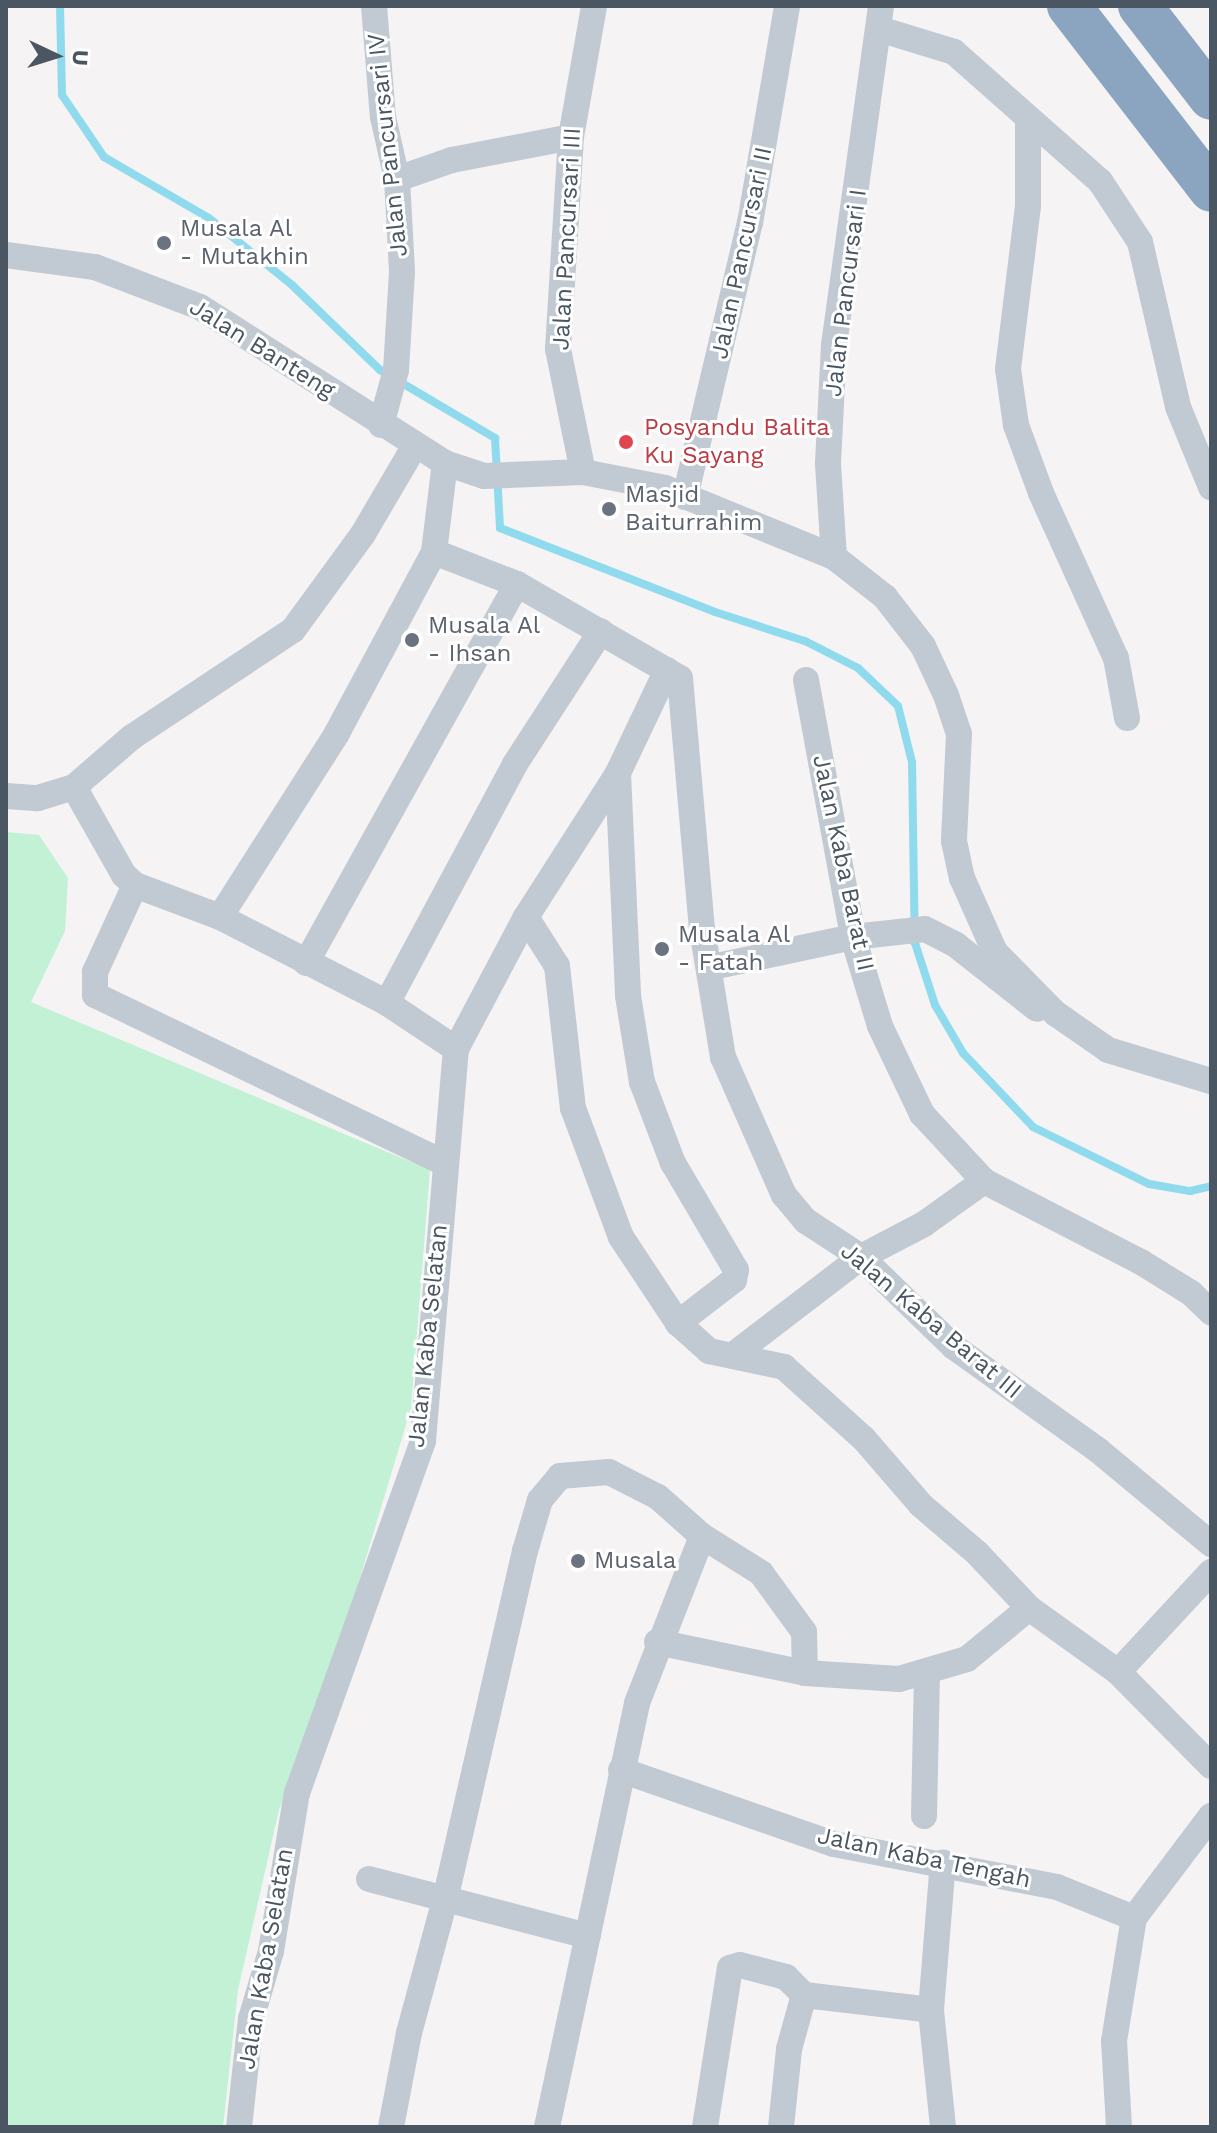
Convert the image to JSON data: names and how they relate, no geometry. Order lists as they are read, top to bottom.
{
  "streets": {
    "street": [
      "Jalan Pancursari IV",
      "Jalan Pancursari III",
      "Jalan Pancursari II",
      "Jalan Pancursari I",
      "Jalan Banteng",
      "Jalan Kaba Barat II",
      "Jalan Kaba Barat III",
      "Jalan Kaba Selatan",
      "Jalan Kaba Tengah"
    ]
  },
  "crossings": [
    ["Jalan Pancursari IV", "Jalan Banteng"],
    ["Jalan Pancursari III", "Jalan Banteng"],
    ["Jalan Pancursari II", "Jalan Banteng"],
    ["Jalan Pancursari I", "Jalan Banteng"],
    ["Jalan Kaba Barat III", "Jalan Kaba Selatan"]
  ],
  "places": [
    "Musala Al - Mutakhin",
    "Posyandu Balita Ku Sayang",
    "Masjid Baiturrahim",
    "Musala Al - Ihsan",
    "Musala Al - Fatah",
    "Musala"
  ],
  "north": "right"
}
